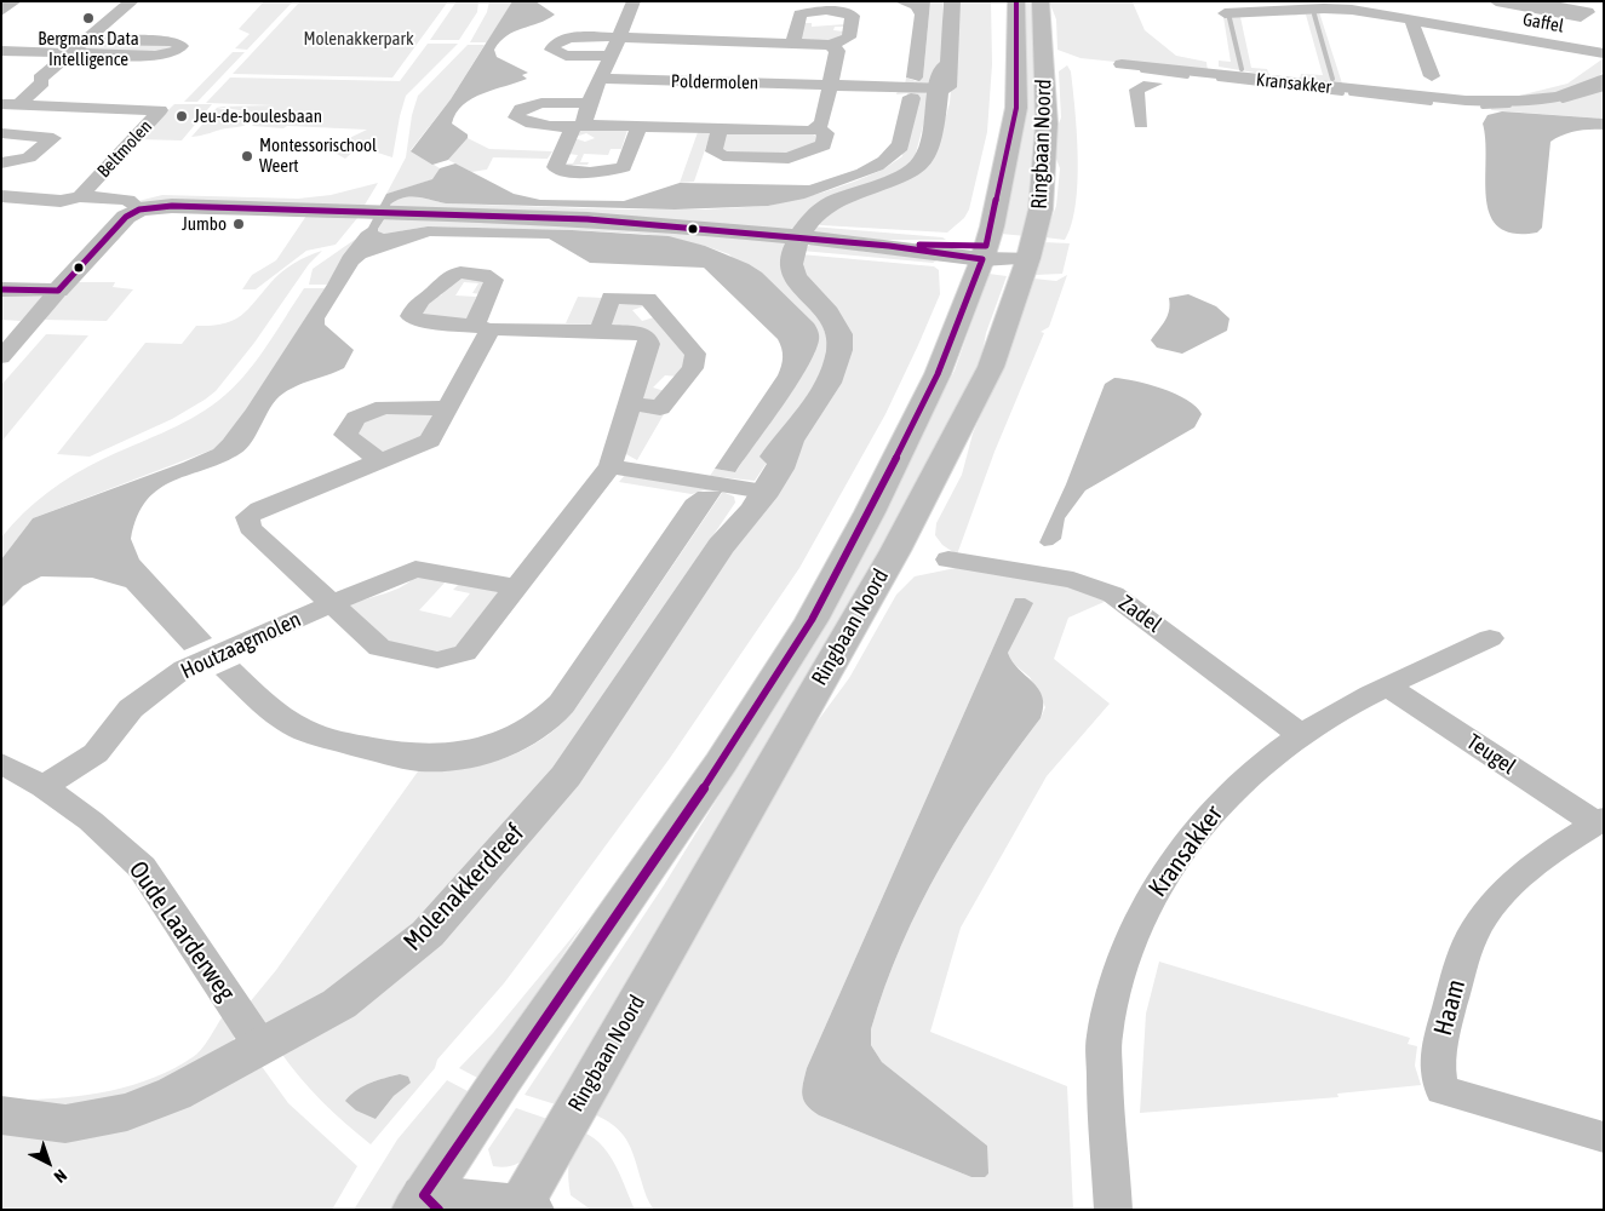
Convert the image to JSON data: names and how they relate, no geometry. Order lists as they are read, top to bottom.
{
  "streets": {
    "main road": ["Ringbaan Noord", "Molenakkerdreef"],
    "street": [
      "Gaffel",
      "Poldermolen",
      "Kransakker",
      "Beltmolen",
      "Zadel",
      "Houtzaagmolen",
      "Teugel",
      "Oude Laarderweg",
      "Haam"
    ]
  },
  "crossings": [
    ["Gaffel", "Kransakker"],
    ["Poldermolen", "Molenakkerdreef"],
    ["Kransakker", "Zadel"],
    ["Kransakker", "Teugel"],
    ["Houtzaagmolen", "Oude Laarderweg"],
    ["Teugel", "Haam"],
    ["Molenakkerdreef", "Oude Laarderweg"]
  ],
  "parks": ["Molenakkerpark"],
  "places": [
    "Bergmans Data Intelligence",
    "Jeu-de-boulesbaan",
    "Montessorischool Weert",
    "Jumbo"
  ],
  "north": "bottom right"
}
